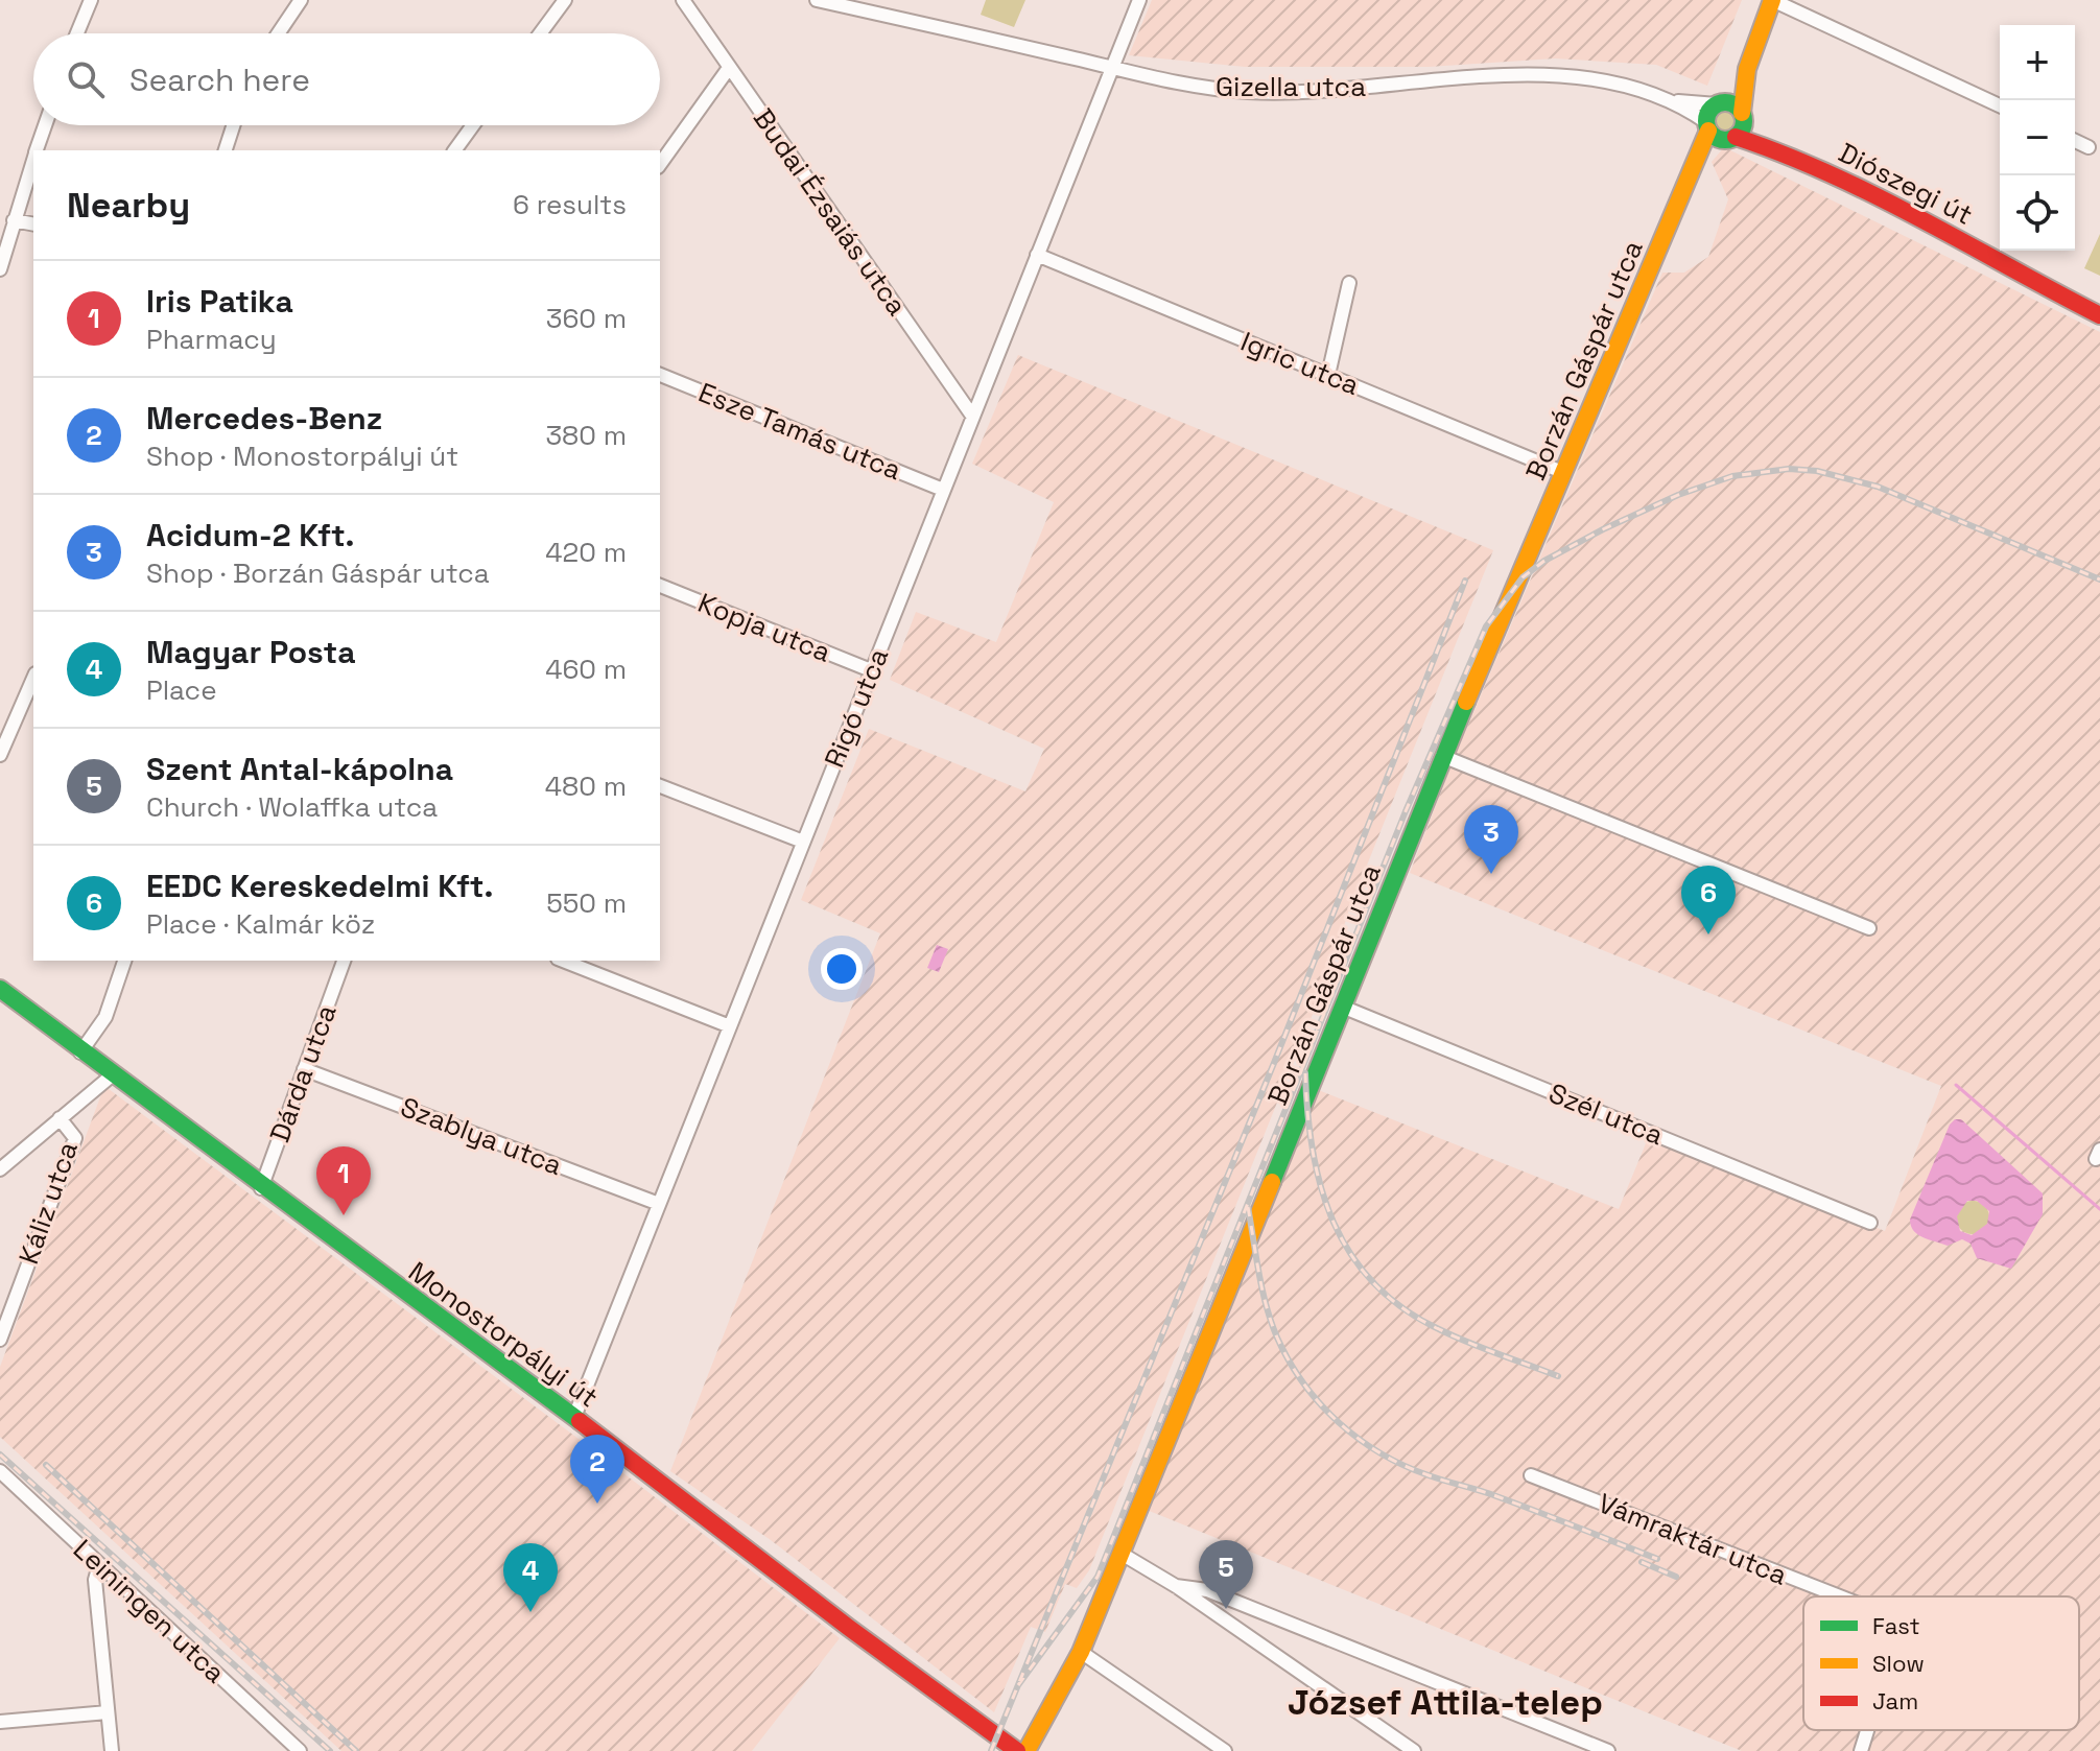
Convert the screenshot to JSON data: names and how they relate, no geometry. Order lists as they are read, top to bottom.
{
  "streets": {
    "street": [
      "Gizella utca",
      "Diószegi út",
      "Budai Ézsaiás utca",
      "Borzán Gáspár utca",
      "Igric utca",
      "Esze Tamás utca",
      "Kopja utca",
      "Rigó utca",
      "Dárda utca",
      "Szél utca",
      "Szablya utca",
      "Káliz utca",
      "Monostorpályi út",
      "Vámraktár utca",
      "Leiningen utca"
    ]
  },
  "crossings": [
    ["Gizella utca", "Diószegi út"],
    ["Gizella utca", "Borzán Gáspár utca"],
    ["Gizella utca", "Rigó utca"],
    ["Diószegi út", "Borzán Gáspár utca"],
    ["Budai Ézsaiás utca", "Rigó utca"],
    ["Borzán Gáspár utca", "Igric utca"],
    ["Borzán Gáspár utca", "Szél utca"],
    ["Igric utca", "Rigó utca"],
    ["Esze Tamás utca", "Rigó utca"],
    ["Kopja utca", "Rigó utca"],
    ["Rigó utca", "Szablya utca"],
    ["Rigó utca", "Monostorpályi út"],
    ["Dárda utca", "Szablya utca"],
    ["Dárda utca", "Monostorpályi út"]
  ],
  "districts": ["József Attila-telep"],
  "legend": ["Fast", "Slow", "Jam"],
  "page": {
    "map_buttons": ["+", "−"],
    "search": "Search here",
    "heading": ["Nearby", "6 results"],
    "list": [
      {
        "mark": "1",
        "name": "Iris Patika",
        "note": "Pharmacy",
        "value": "360 m"
      },
      {
        "mark": "2",
        "name": "Mercedes-Benz",
        "note": "Shop · Monostorpályi út",
        "value": "380 m"
      },
      {
        "mark": "3",
        "name": "Acidum-2 Kft.",
        "note": "Shop · Borzán Gáspár utca",
        "value": "420 m"
      },
      {
        "mark": "4",
        "name": "Magyar Posta",
        "note": "Place",
        "value": "460 m"
      },
      {
        "mark": "5",
        "name": "Szent Antal-kápolna",
        "note": "Church · Wolaffka utca",
        "value": "480 m"
      },
      {
        "mark": "6",
        "name": "EEDC Kereskedelmi Kft.",
        "note": "Place · Kalmár köz",
        "value": "550 m"
      }
    ],
    "pins": [
      "3",
      "6",
      "1",
      "2",
      "5",
      "4"
    ]
  }
}
